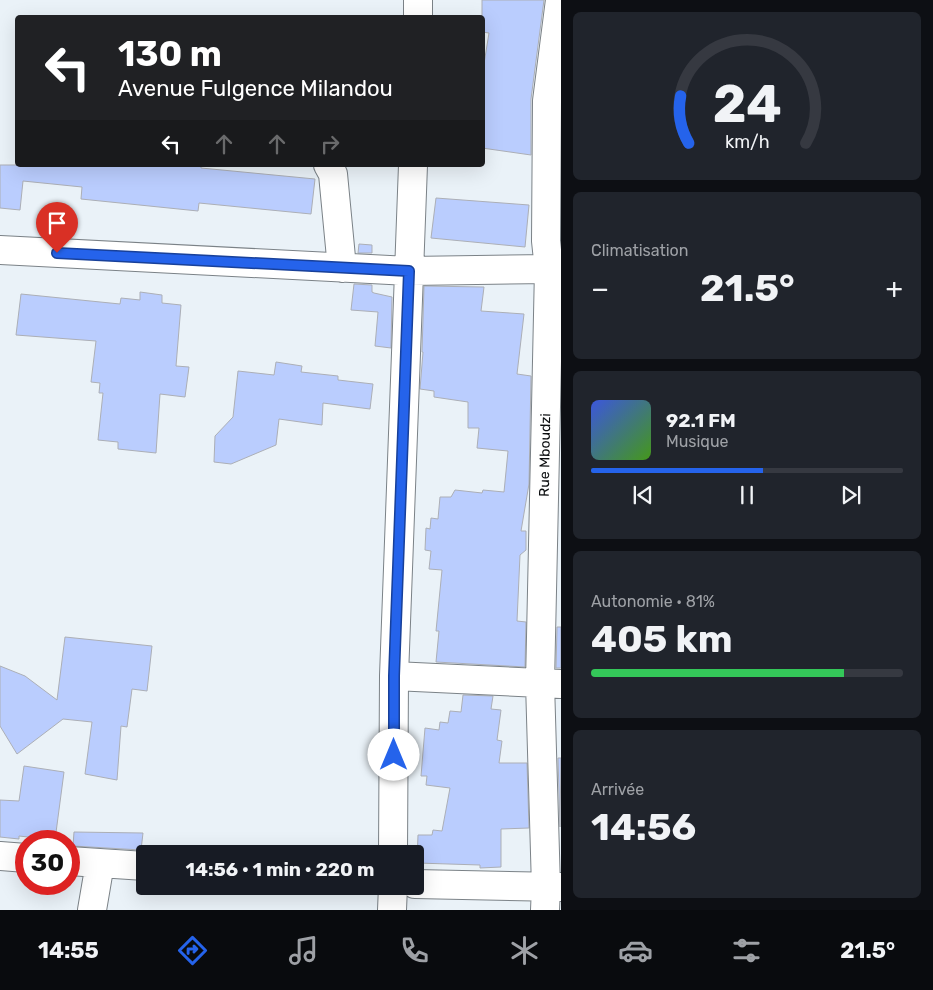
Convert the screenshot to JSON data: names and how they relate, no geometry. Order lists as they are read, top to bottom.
{
  "streets": {
    "street": ["Rue Mboudzi"]
  },
  "page": {
    "turn": ["130 m", "Avenue Fulgence Milandou"],
    "tile": [
      "Climatisation",
      ["Autonomie · 81%", "405 km"],
      ["Arrivée", "14:56"]
    ],
    "heat": ["−", "21.5°", "+"],
    "song": ["92.1 FM", "Musique"],
    "limit": "30",
    "trip": "14:56 · 1 min · 220 m",
    "tabs": ["14:55", "21.5°"],
    "gauge": ["24", "km/h"]
  }
}
